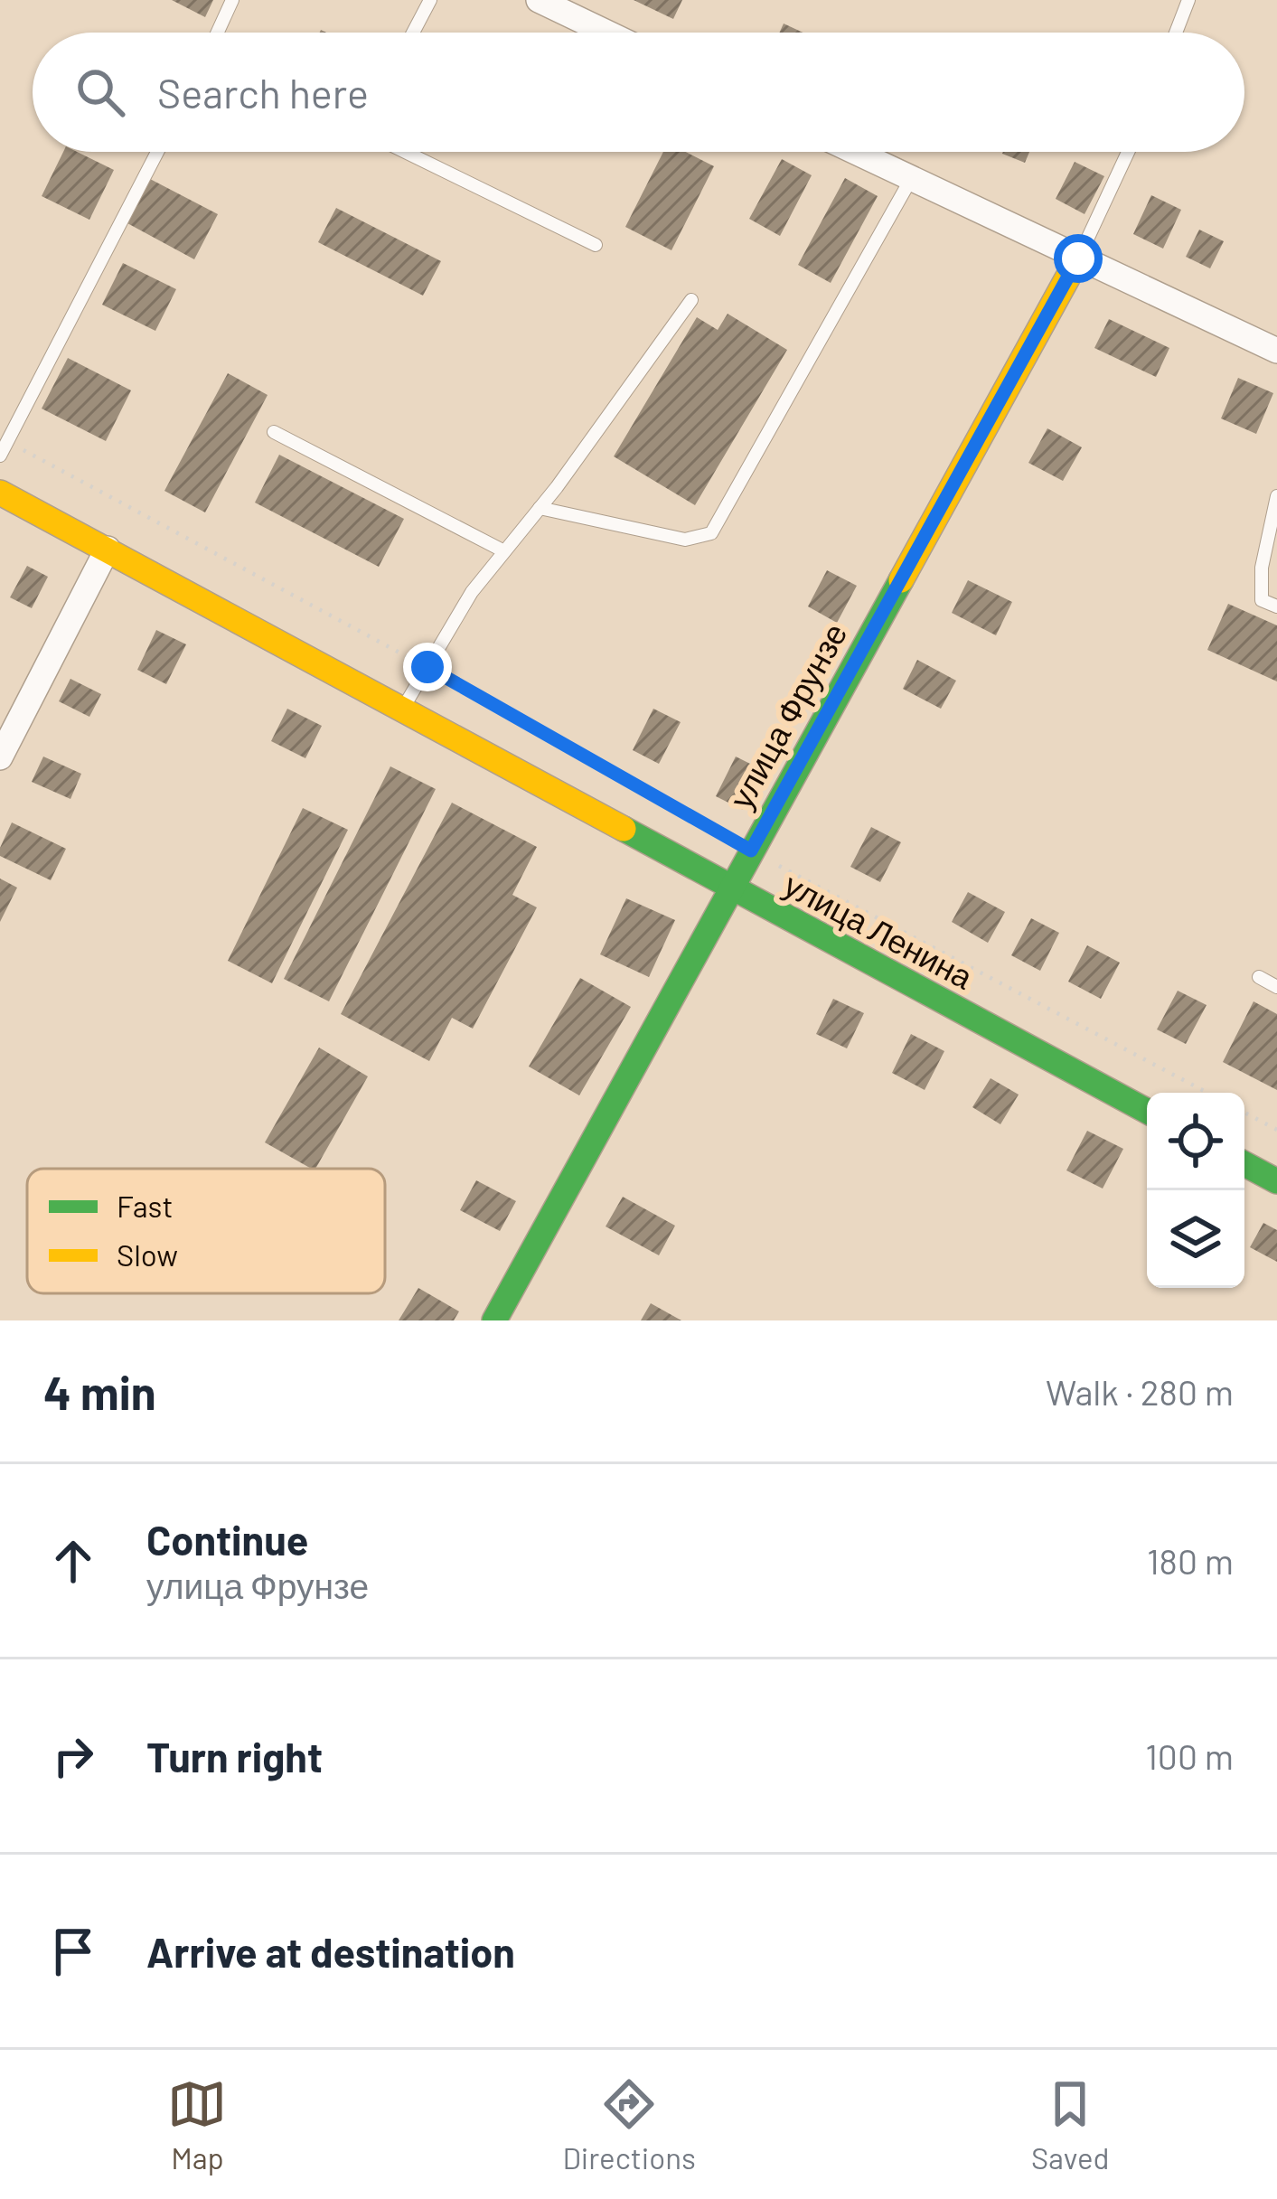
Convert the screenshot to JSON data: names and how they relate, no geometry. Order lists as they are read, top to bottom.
{
  "streets": {
    "main road": ["улица Фрунзе", "улица Ленина"]
  },
  "crossings": [
    ["улица Фрунзе", "улица Ленина"]
  ],
  "legend": ["Fast", "Slow"],
  "page": {
    "search": "Search here",
    "heading": ["4 min", "Walk · 280 m"],
    "list": [
      ["Continue", "улица Фрунзе", "180 m"],
      ["Turn right", "100 m"],
      "Arrive at destination"
    ],
    "nav": ["Map", "Directions", "Saved"]
  }
}
